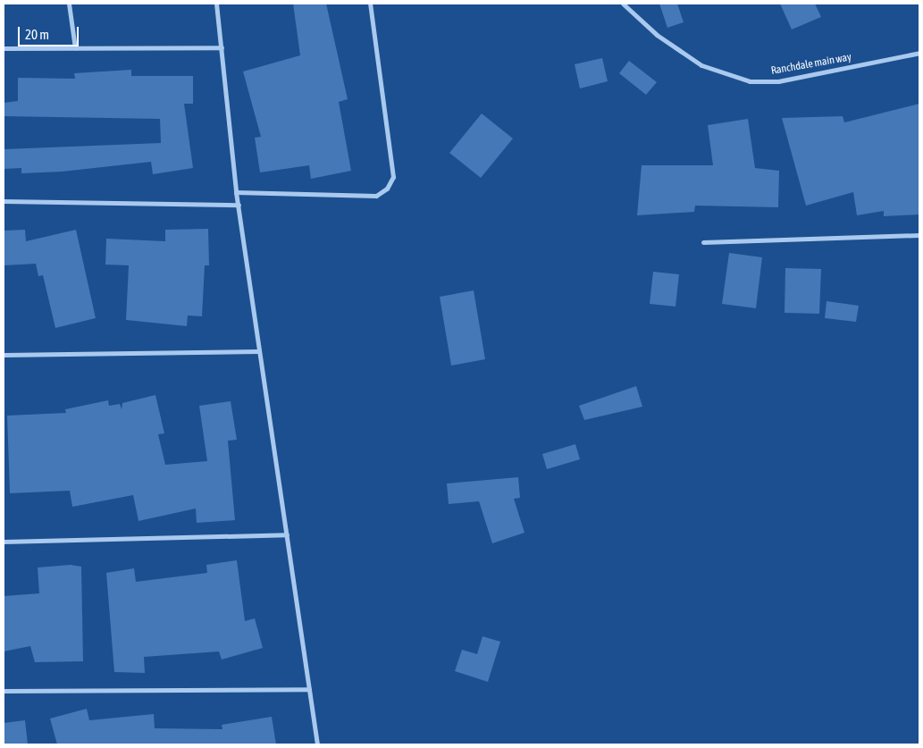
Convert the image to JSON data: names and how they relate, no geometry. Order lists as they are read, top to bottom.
{
  "streets": {
    "street": ["Ranchdale main way"]
  },
  "scale_bar": "20 m"
}
